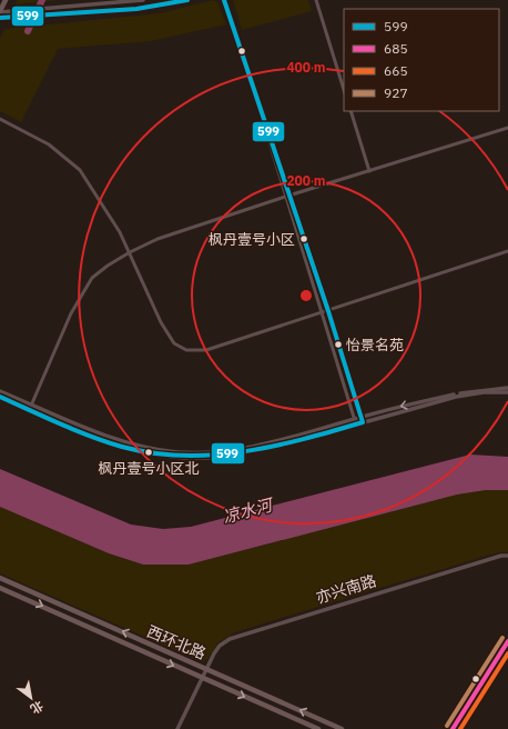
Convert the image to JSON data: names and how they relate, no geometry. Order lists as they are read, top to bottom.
{
  "streets": {
    "main road": ["西环北路"],
    "street": ["亦兴南路"]
  },
  "crossings": [
    ["亦兴南路", "西环北路"]
  ],
  "water": ["凉水河"],
  "places": ["枫丹壹号小区", "怡景名苑", "枫丹壹号小区北"],
  "lines": [
    "transit line 599",
    "transit line 927",
    "transit line 685",
    "transit line 665"
  ],
  "legend": [
    "599",
    "685",
    "665",
    "927"
  ],
  "north": "bottom right",
  "rings": ["400 m", "200 m"]
}
